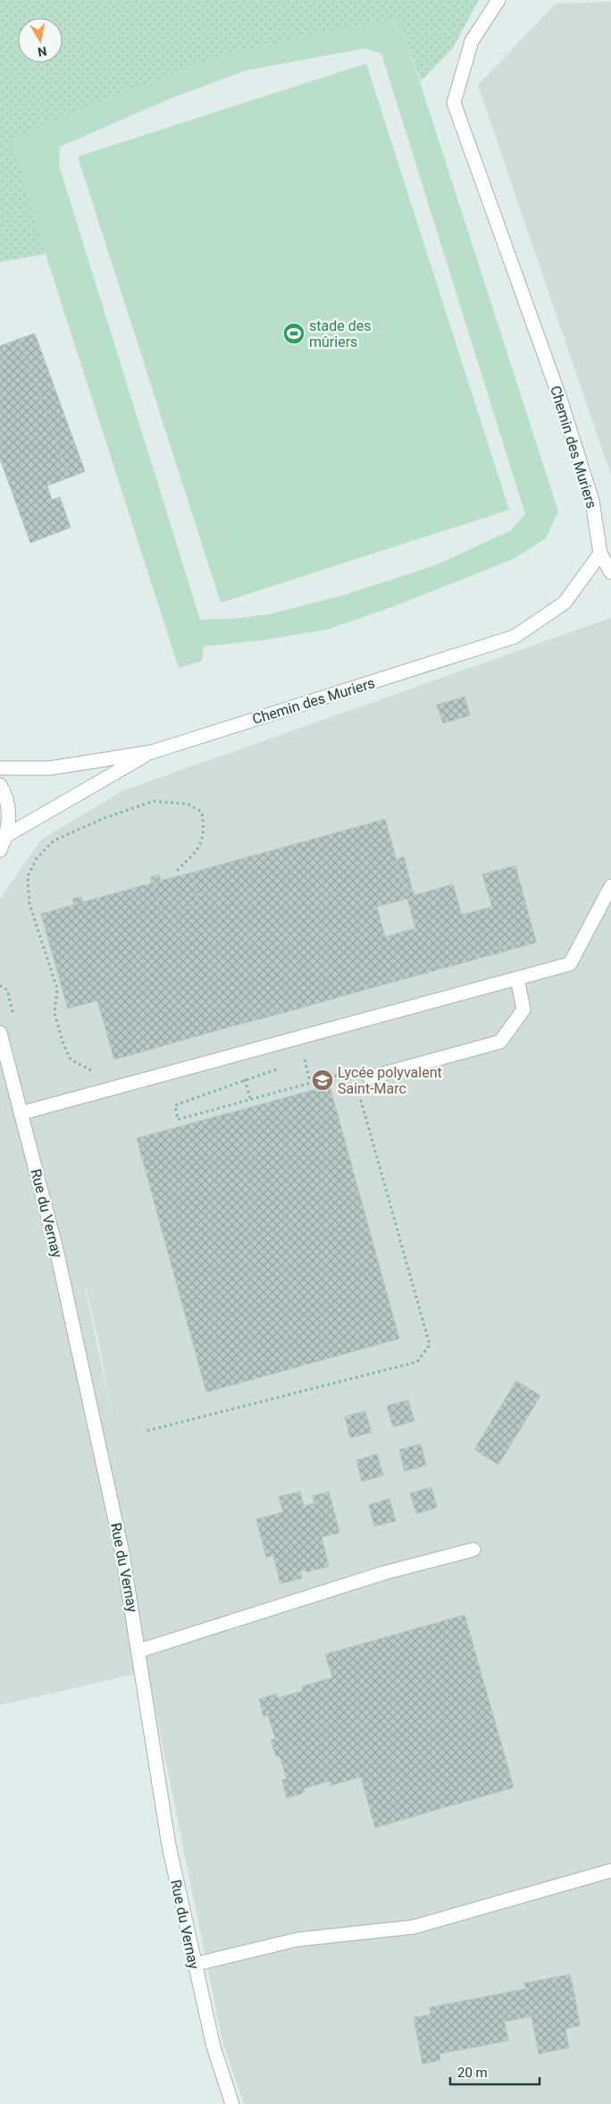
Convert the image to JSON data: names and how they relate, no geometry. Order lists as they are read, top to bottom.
{
  "streets": {
    "street": ["Chemin des Muriers", "Rue du Vernay"]
  },
  "places": {
    "sports": ["stade des mûriers"],
    "school or university": ["Lycée polyvalent Saint-Marc"]
  },
  "scale_bar": "20 m",
  "north": "bottom"
}
